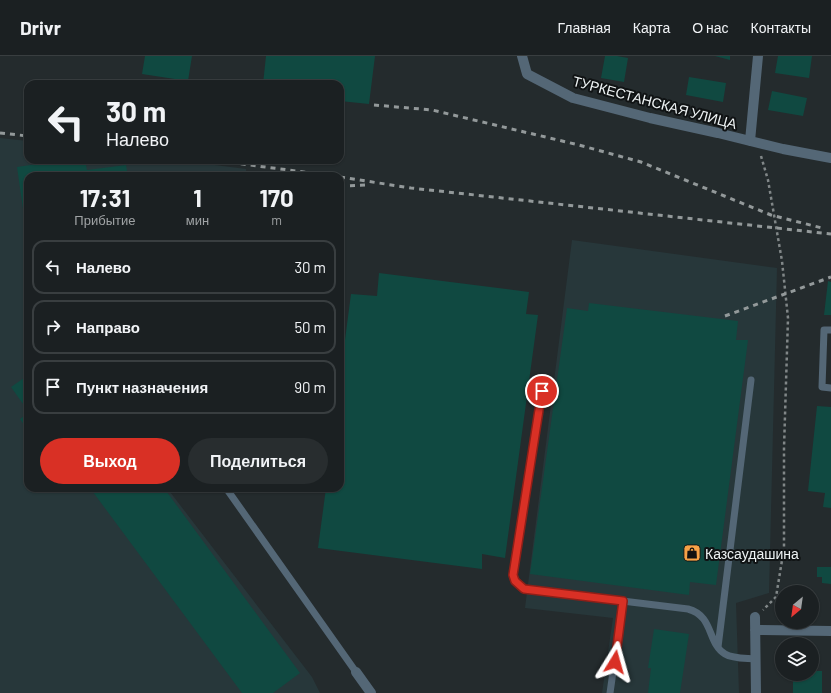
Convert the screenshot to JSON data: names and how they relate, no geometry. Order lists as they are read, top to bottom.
{
  "streets": {
    "street": ["ТУРКЕСТАНСКАЯ УЛИЦА"]
  },
  "places": {
    "shop": ["Казсаудашина"]
  },
  "north": "bottom left",
  "page": {
    "header": "Drivr",
    "nav": [
      "Главная",
      "Карта",
      "О нас",
      "Контакты"
    ],
    "turn": ["30 m", "Налево"],
    "eta": [
      "17:31",
      "Прибытие",
      "1",
      "мин",
      "170",
      "m"
    ],
    "list": [
      {
        "name": "Налево",
        "value": "30 m"
      },
      {
        "name": "Направо",
        "value": "50 m"
      },
      {
        "name": "Пункт назначения",
        "value": "90 m"
      }
    ],
    "buttons": ["Выход", "Поделиться"]
  }
}
